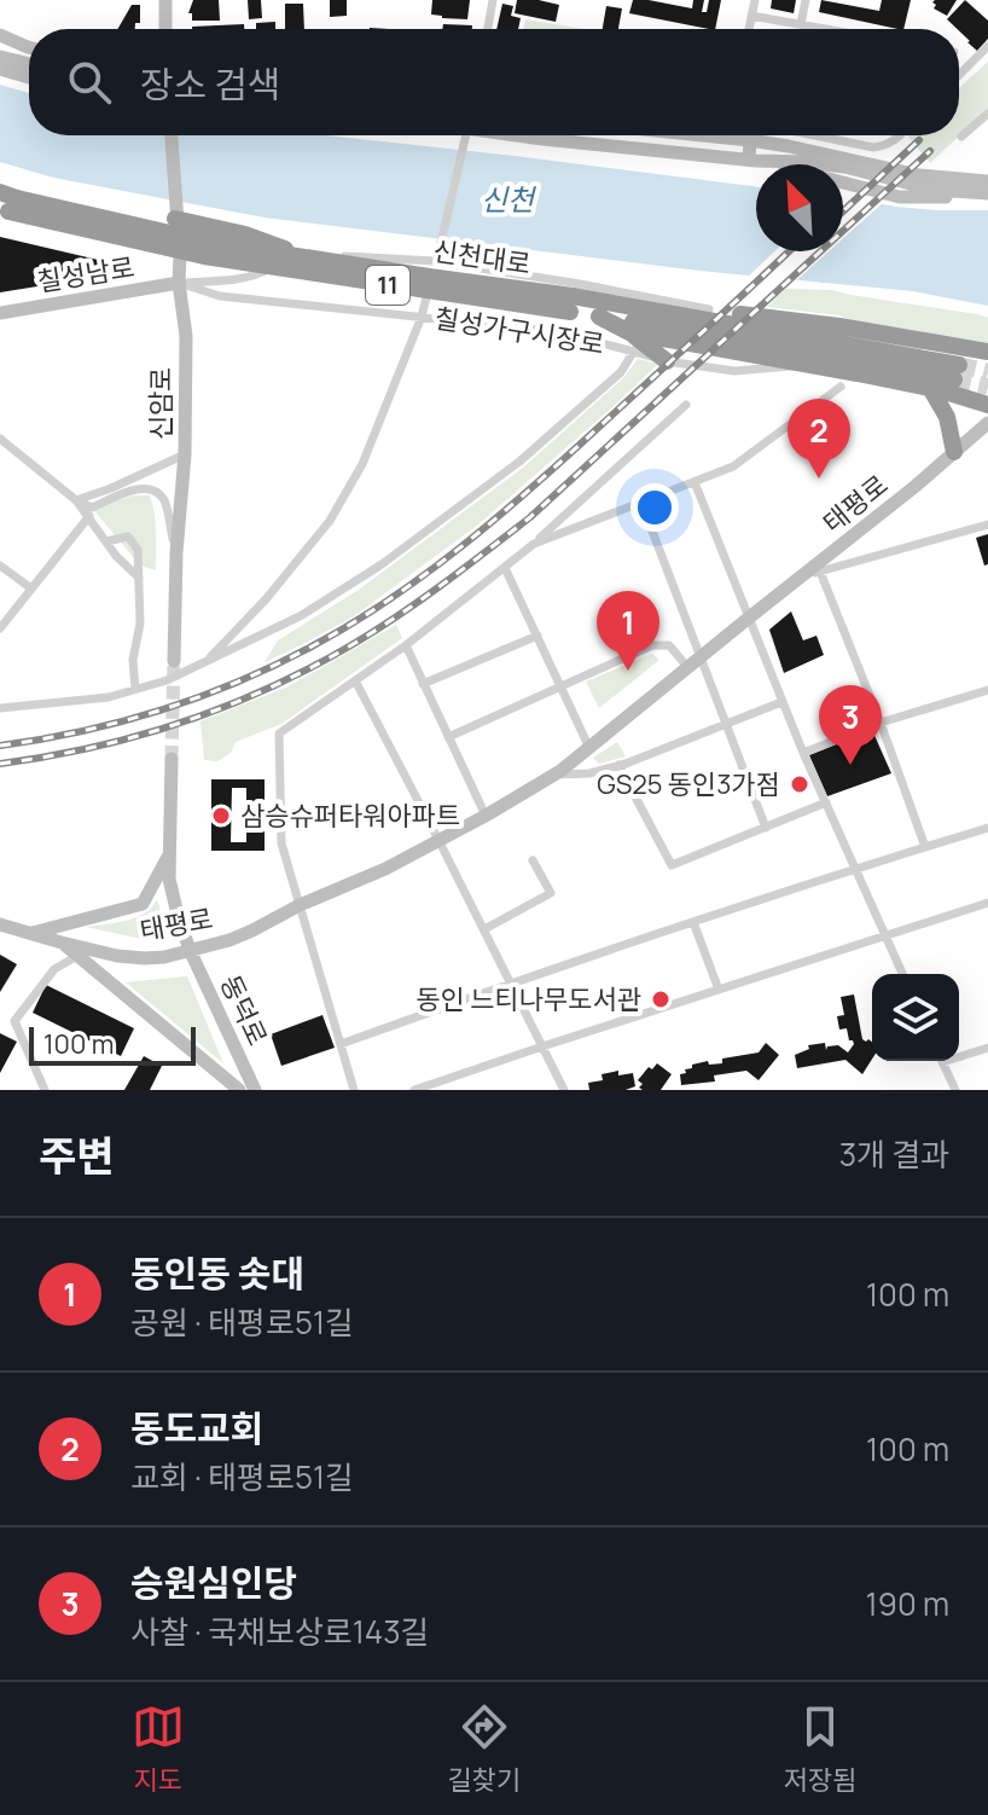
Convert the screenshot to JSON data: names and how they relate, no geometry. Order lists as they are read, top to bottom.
{
  "streets": {
    "highway": ["신천대로", "11"],
    "main road": [
      "칠성남로",
      "신암로",
      "태평로",
      "동덕로"
    ],
    "street": ["칠성가구시장로"]
  },
  "crossings": [
    ["칠성남로", "칠성가구시장로"],
    ["칠성남로", "신암로"],
    ["칠성가구시장로", "신암로"],
    ["태평로", "동덕로"]
  ],
  "water": ["신천"],
  "places": ["GS25 동인3가점", "삼승슈퍼타워아파트", "동인 느티나무도서관"],
  "scale_bar": "100 m",
  "north": "top left",
  "page": {
    "search": "장소 검색",
    "pins": ["2", "1", "3"],
    "scale": "100 m",
    "heading": ["주변", "3개 결과"],
    "list": [
      {
        "mark": "1",
        "name": "동인동 솟대",
        "note": "공원 · 태평로51길",
        "value": "100 m"
      },
      {
        "mark": "2",
        "name": "동도교회",
        "note": "교회 · 태평로51길",
        "value": "100 m"
      },
      {
        "mark": "3",
        "name": "승원심인당",
        "note": "사찰 · 국채보상로143길",
        "value": "190 m"
      }
    ],
    "nav": ["지도", "길찾기", "저장됨"]
  }
}
